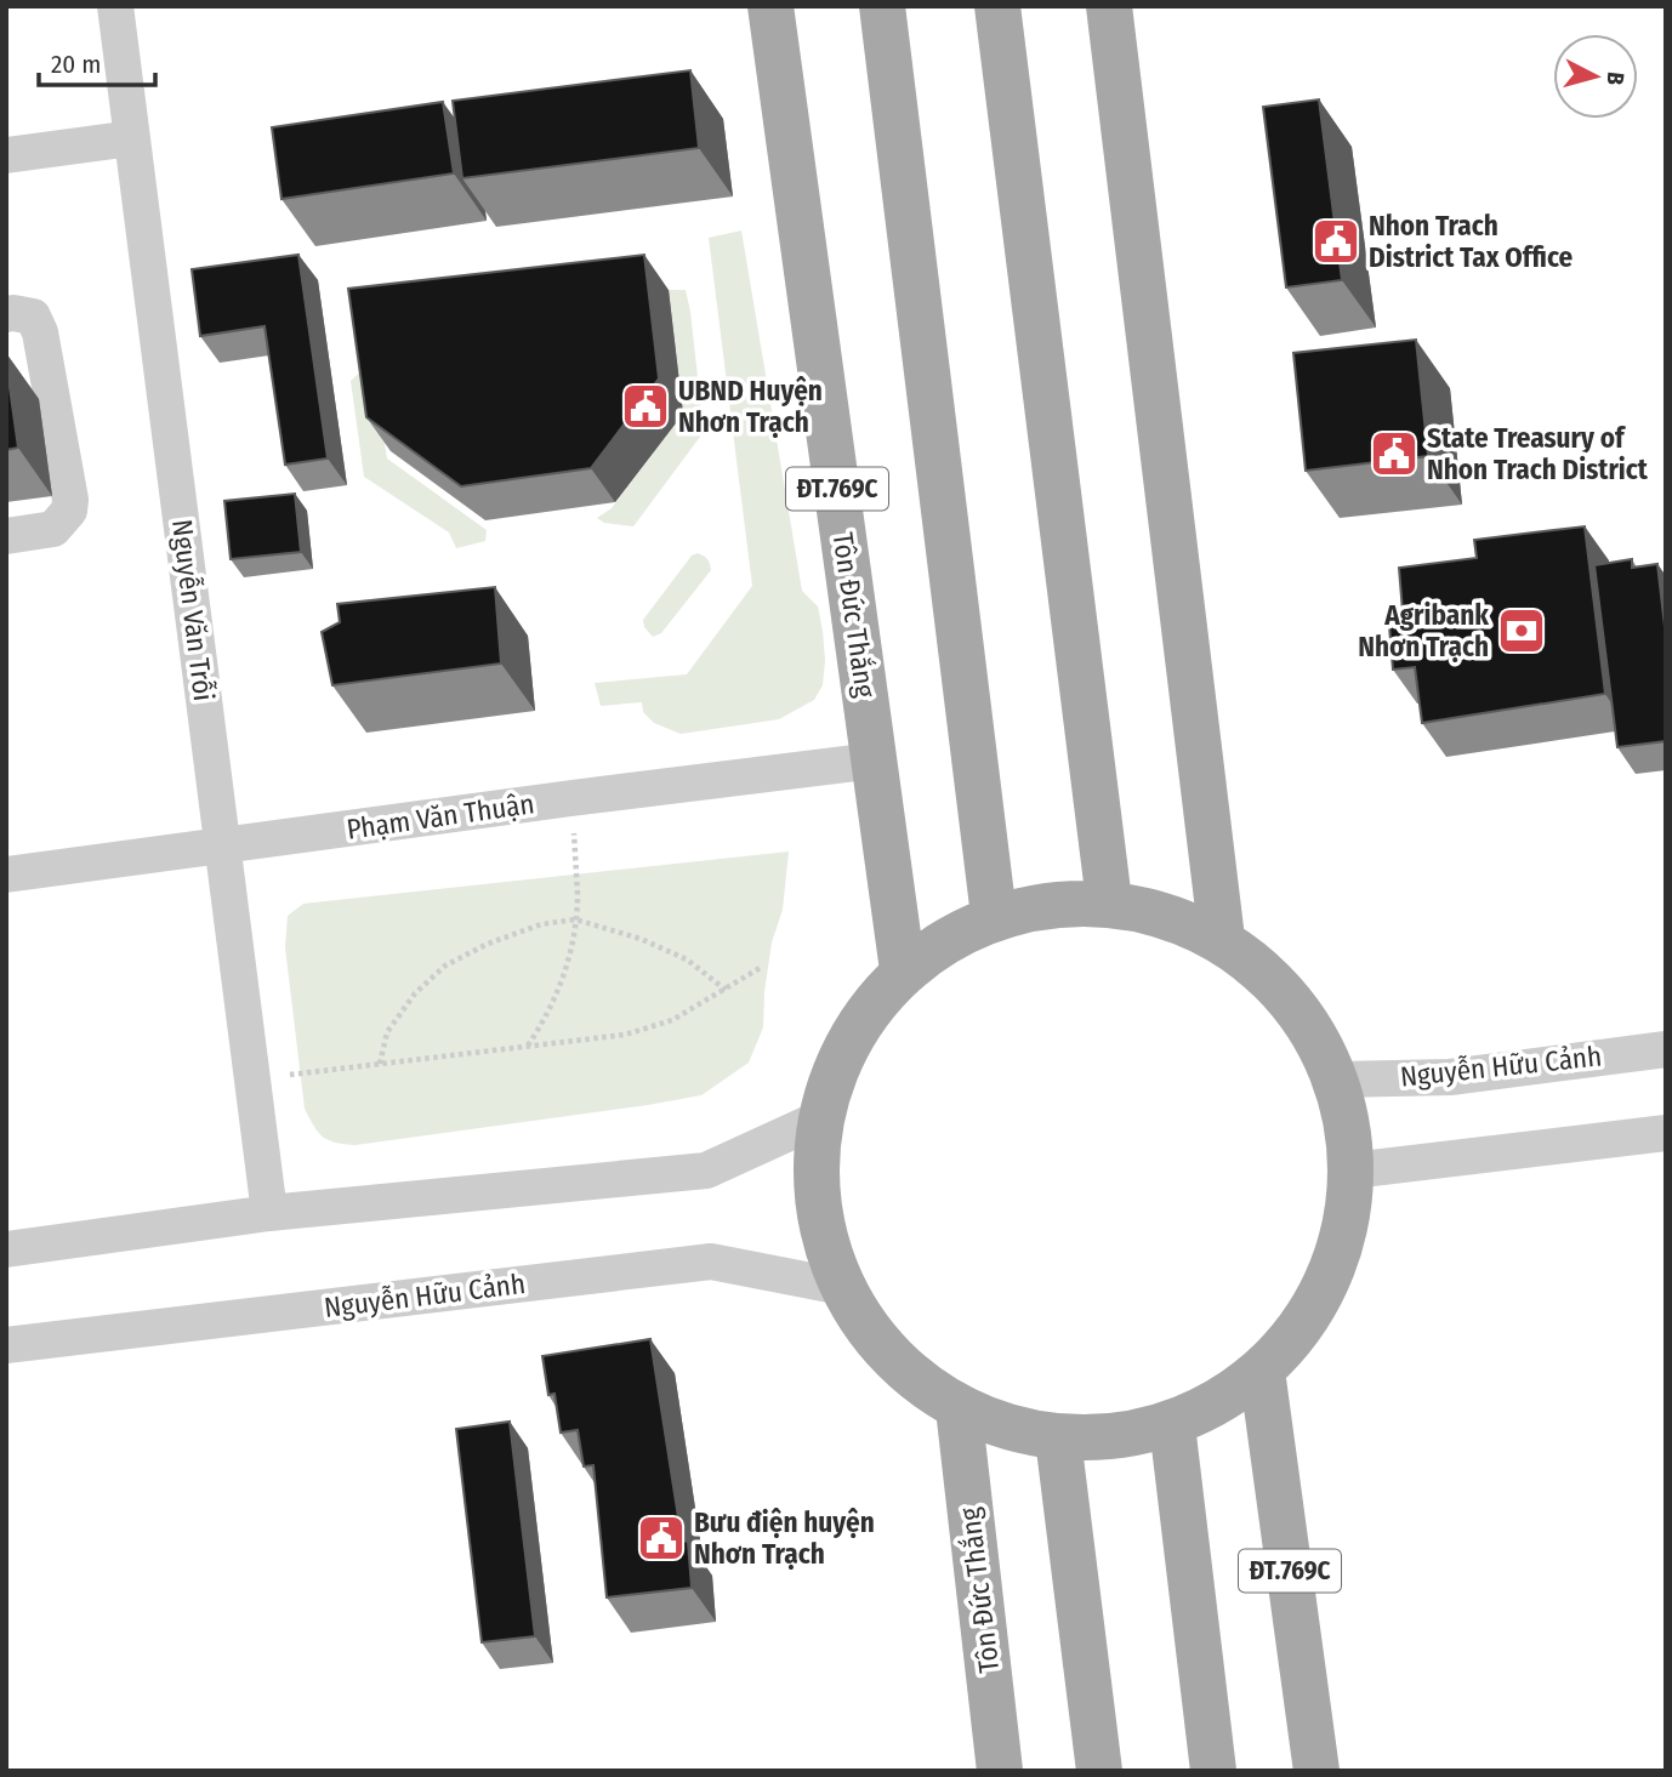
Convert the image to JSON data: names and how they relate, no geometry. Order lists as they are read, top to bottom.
{
  "streets": {
    "main road": ["ĐT.769C", "Tôn Đức Thắng"],
    "street": ["Nguyễn Văn Trỗi", "Phạm Văn Thuận", "Nguyễn Hữu Cảnh"]
  },
  "crossings": [
    ["Nguyễn Văn Trỗi", "Phạm Văn Thuận"],
    ["Tôn Đức Thắng", "Phạm Văn Thuận"]
  ],
  "places": {
    "public building": [
      "Nhon Trach District Tax Office",
      "UBND Huyện Nhơn Trạch",
      "State Treasury of Nhon Trach District",
      "Bưu điện huyện Nhơn Trạch"
    ],
    "bank": ["Agribank Nhơn Trạch"]
  },
  "scale_bar": "20 m",
  "north": "right"
}
